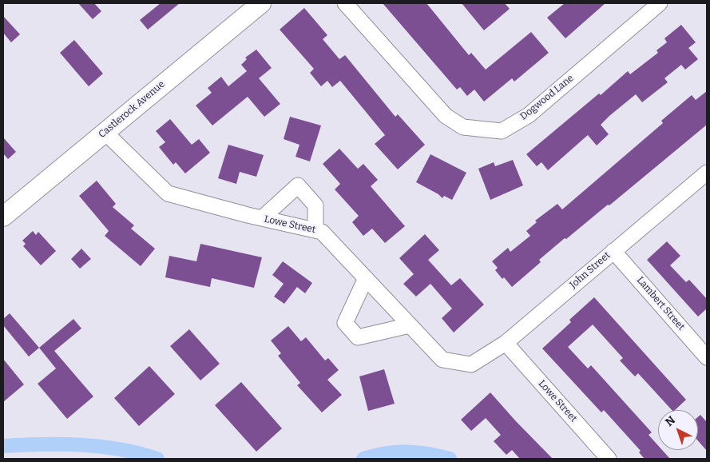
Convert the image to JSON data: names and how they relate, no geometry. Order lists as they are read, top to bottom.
{
  "streets": {
    "street": [
      "Dogwood Lane",
      "Castlerock Avenue",
      "Lowe Street",
      "John Street",
      "Lambert Street"
    ]
  },
  "crossings": [
    ["Castlerock Avenue", "Lowe Street"],
    ["Lowe Street", "John Street"],
    ["John Street", "Lambert Street"]
  ],
  "north": "top left"
}
